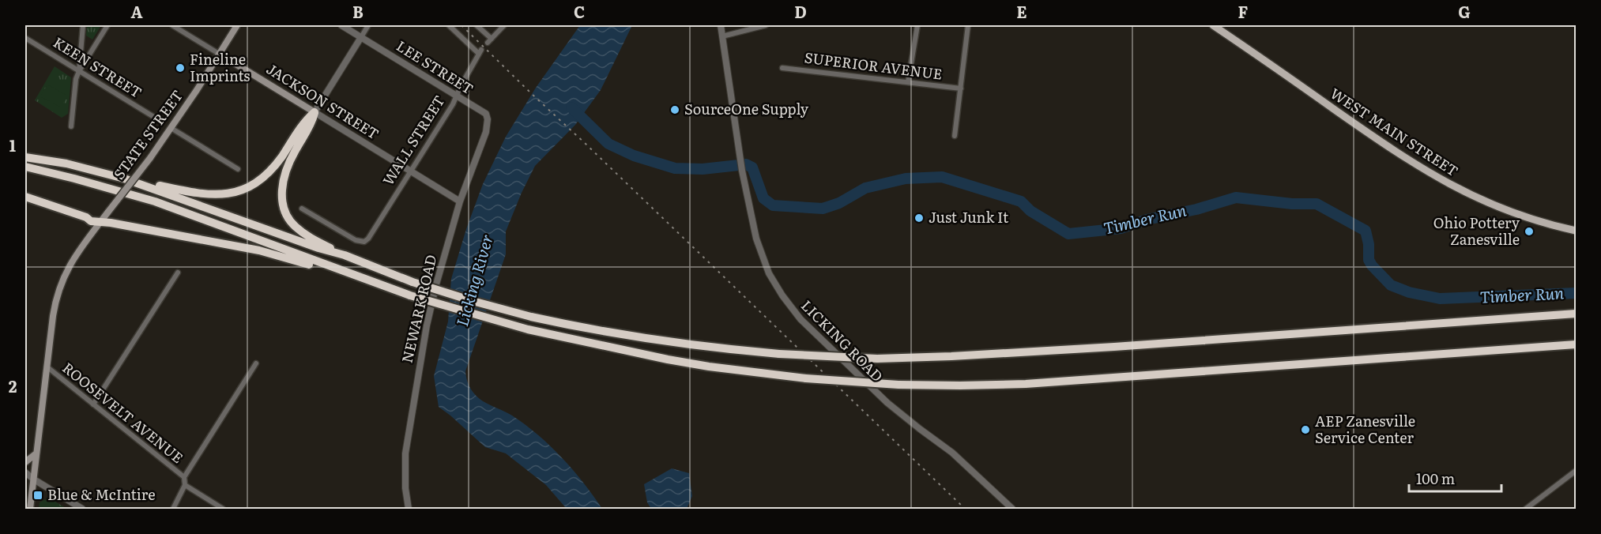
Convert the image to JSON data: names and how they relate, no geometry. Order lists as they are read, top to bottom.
{
  "streets": {
    "main road": ["JACKSON STREET", "WEST MAIN STREET", "STATE STREET"],
    "street": [
      "SUPERIOR AVENUE",
      "KEEN STREET",
      "LEE STREET",
      "WALL STREET",
      "NEWARK ROAD",
      "LICKING ROAD",
      "ROOSEVELT AVENUE"
    ]
  },
  "crossings": [
    ["LEE STREET", "WALL STREET"],
    ["LEE STREET", "NEWARK ROAD"],
    ["JACKSON STREET", "STATE STREET"],
    ["JACKSON STREET", "WALL STREET"],
    ["JACKSON STREET", "NEWARK ROAD"],
    ["STATE STREET", "ROOSEVELT AVENUE"]
  ],
  "water": ["Timber Run", "Licking River"],
  "places": {
    "other": [
      "Fineline Imprints",
      "SourceOne Supply",
      "Just Junk It",
      "Ohio Pottery Zanesville",
      "AEP Zanesville Service Center"
    ],
    "transit": ["Blue & McIntire"]
  },
  "scale_bar": "100 m",
  "grid": {
    "columns": [
      "A",
      "B",
      "C",
      "D",
      "E",
      "F",
      "G"
    ],
    "rows": ["1", "2"]
  }
}
